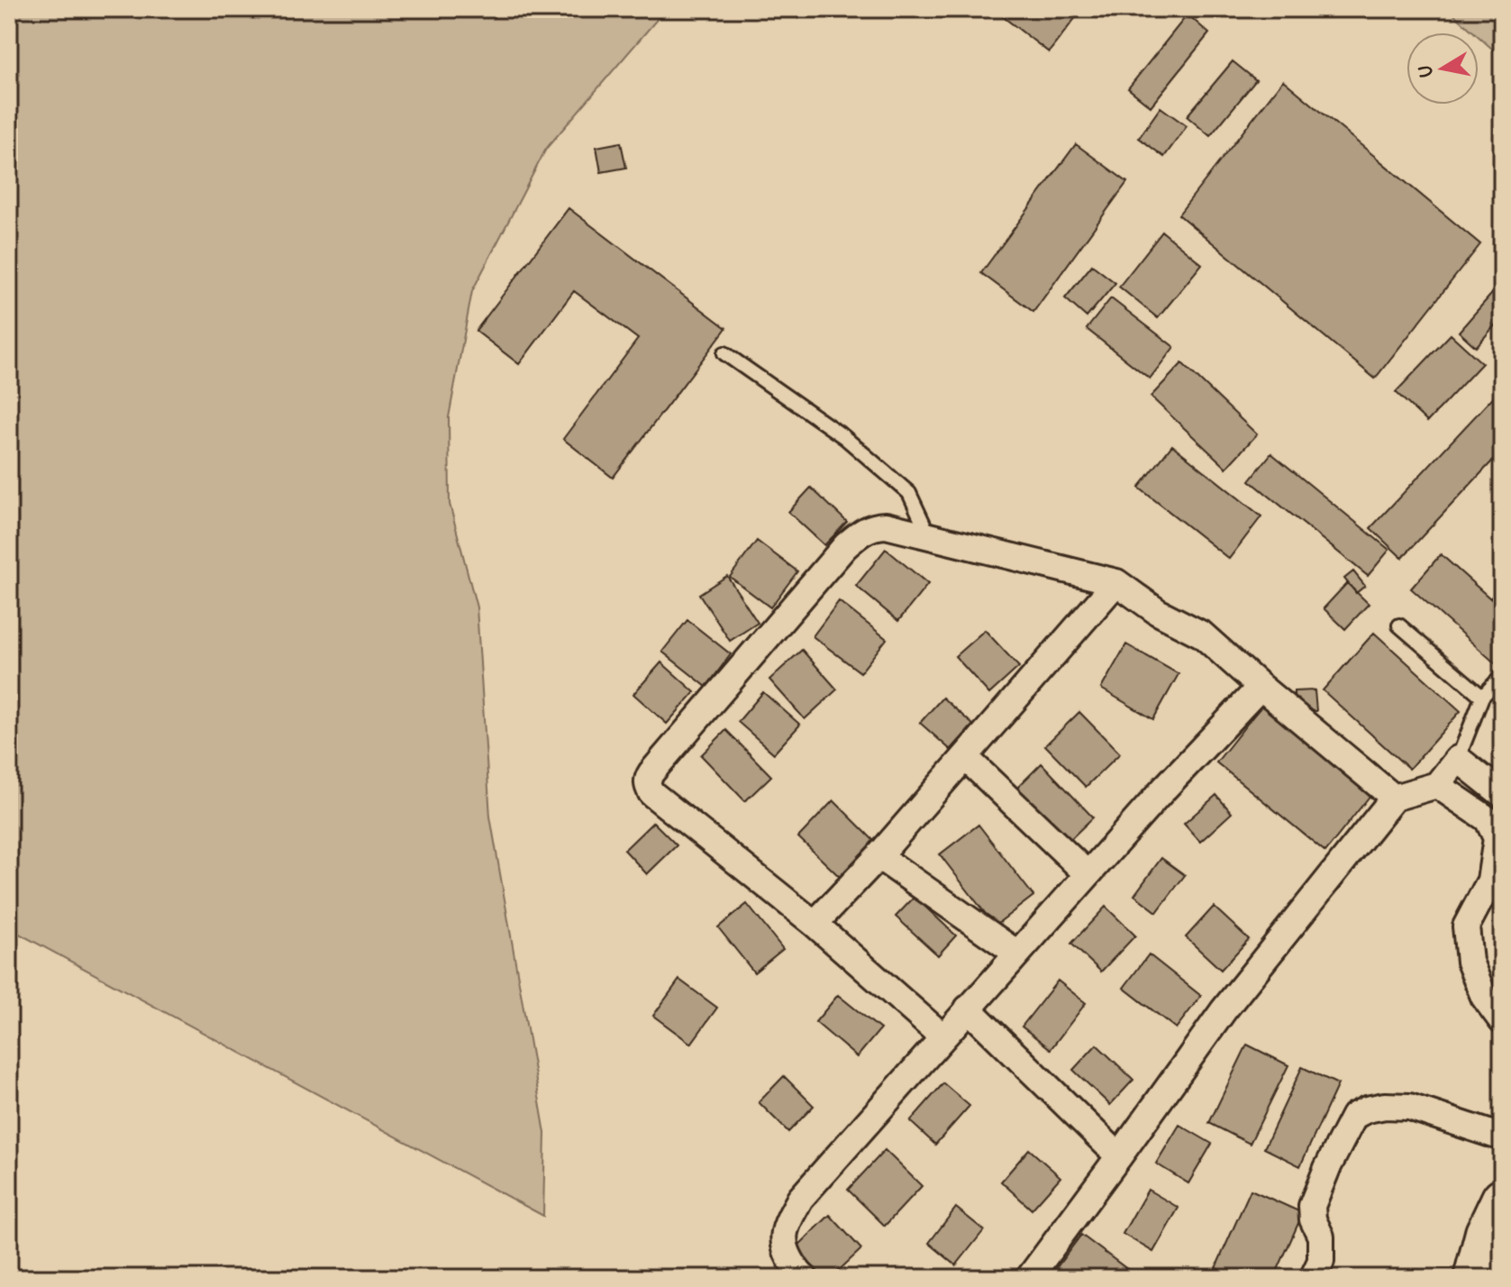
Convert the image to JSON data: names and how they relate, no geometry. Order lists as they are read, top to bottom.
{
  "north": "left"
}
